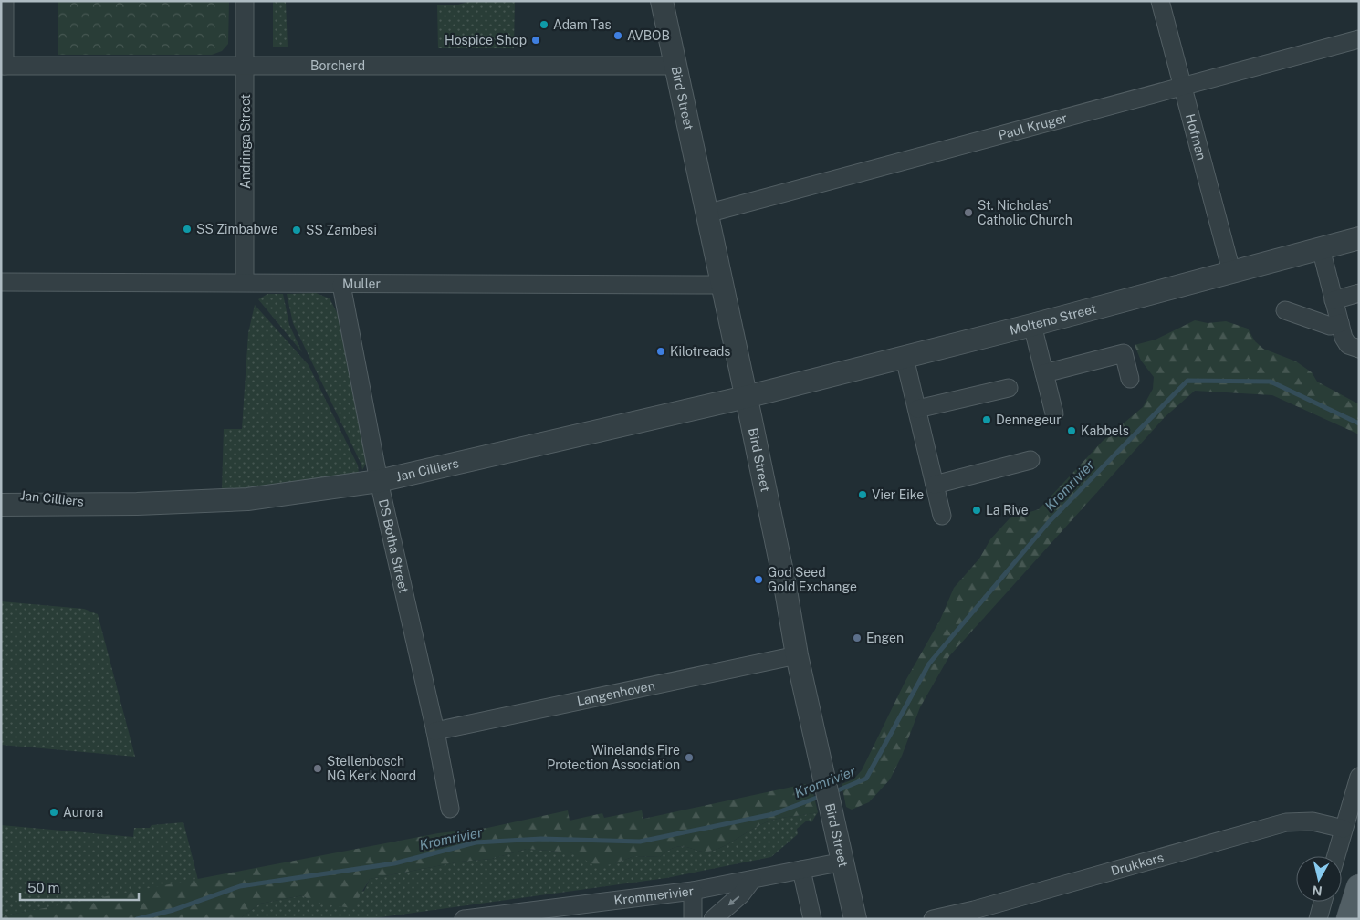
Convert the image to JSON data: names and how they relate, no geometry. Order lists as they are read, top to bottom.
{
  "streets": {
    "street": [
      "Borcherd",
      "Bird Street",
      "Paul Kruger",
      "Hofman",
      "Andringa Street",
      "Muller",
      "Molteno Street",
      "Jan Cilliers",
      "DS Botha Street",
      "Langenhoven",
      "Drukkers",
      "Krommerivier"
    ]
  },
  "crossings": [
    ["Borcherd", "Bird Street"],
    ["Borcherd", "Andringa Street"],
    ["Bird Street", "Paul Kruger"],
    ["Bird Street", "Muller"],
    ["Bird Street", "Molteno Street"],
    ["Bird Street", "Jan Cilliers"],
    ["Bird Street", "Langenhoven"],
    ["Bird Street", "Krommerivier"],
    ["Paul Kruger", "Hofman"],
    ["Hofman", "Molteno Street"],
    ["Andringa Street", "Muller"],
    ["Muller", "DS Botha Street"],
    ["Molteno Street", "Jan Cilliers"],
    ["Jan Cilliers", "DS Botha Street"],
    ["DS Botha Street", "Langenhoven"]
  ],
  "water": ["Kromrivier"],
  "places": [
    "Adam Tas",
    "AVBOB",
    "Hospice Shop",
    "St. Nicholas' Catholic Church",
    "SS Zimbabwe",
    "SS Zambesi",
    "Kilotreads",
    "Dennegeur",
    "Kabbels",
    "Vier Eike",
    "La Rive",
    "God Seed Gold Exchange",
    "Engen",
    "Winelands Fire Protection Association",
    "Stellenbosch NG Kerk Noord",
    "Aurora"
  ],
  "scale_bar": "50 m",
  "north": "bottom"
}
